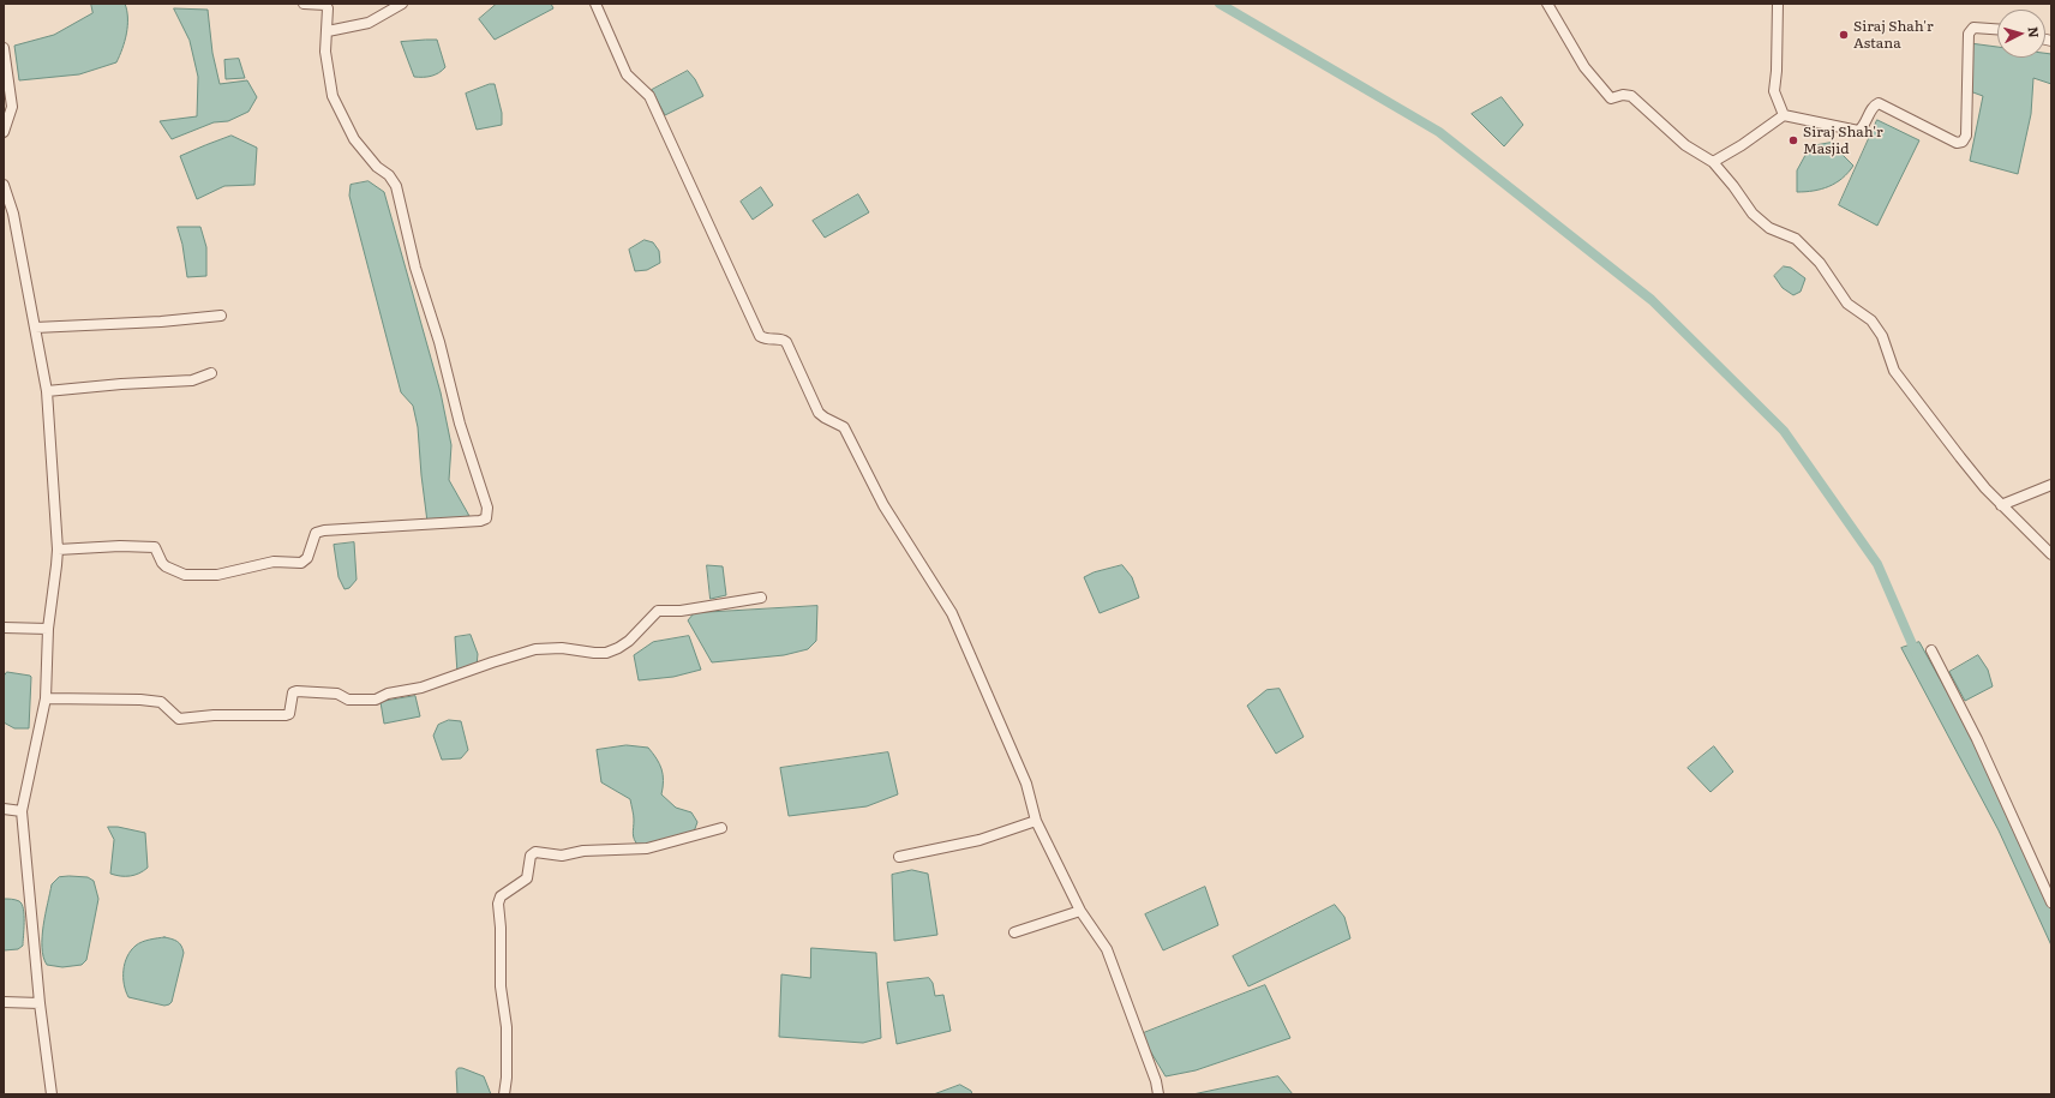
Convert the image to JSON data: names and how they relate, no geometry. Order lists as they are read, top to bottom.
{
  "places": ["Siraj Shah'r Astana", "Siraj Shah'r Masjid"],
  "north": "right"
}
